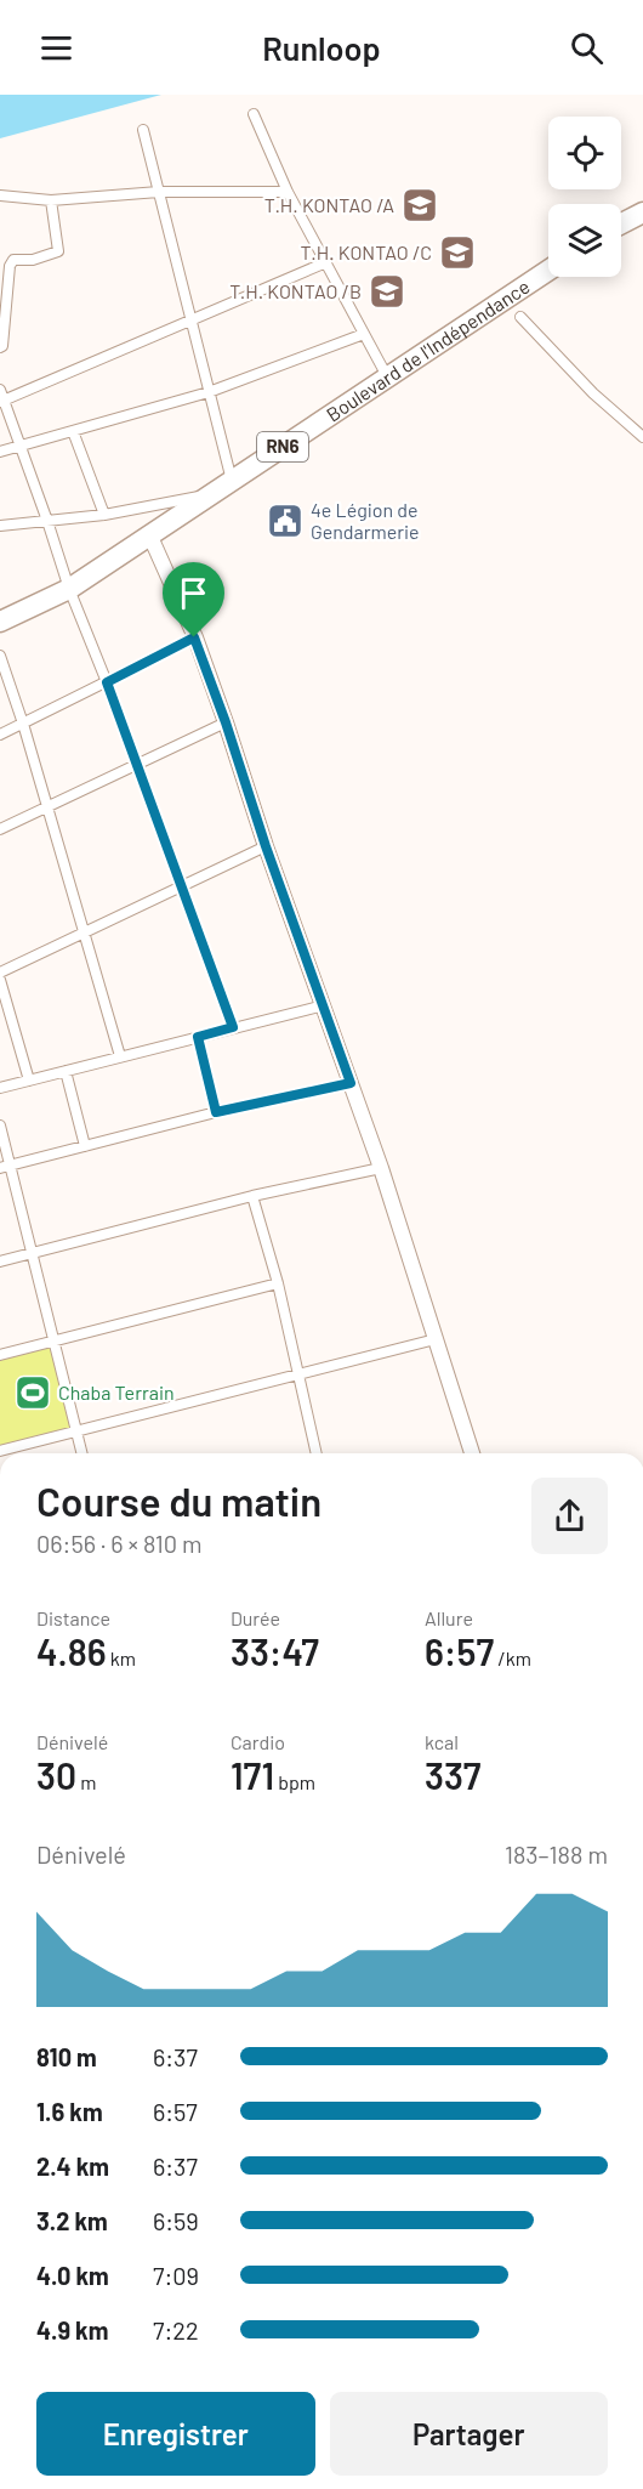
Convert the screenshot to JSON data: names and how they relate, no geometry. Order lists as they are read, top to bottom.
{
  "streets": {
    "highway": ["Boulevard de l'Indépendance", "RN6"]
  },
  "places": {
    "school or university": ["T.H. KONTAO /A", "T.H. KONTAO /C", "T.H. KONTAO /B"],
    "public building": ["4e Légion de Gendarmerie"],
    "sports": ["Chaba Terrain"]
  },
  "page": {
    "header": "Runloop",
    "heading": ["Course du matin", "06:56 · 6 × 810 m"],
    "stats": [
      ["Distance", "4.86 km"],
      ["Durée", "33:47"],
      ["Allure", "6:57 /km"],
      ["Dénivelé", "30 m"],
      ["Cardio", "171 bpm"],
      ["kcal", "337"]
    ],
    "chart": ["Dénivelé", "183–188 m"],
    "list": [
      {
        "name": "810 m",
        "note": "6:37"
      },
      {
        "name": "1.6 km",
        "note": "6:57"
      },
      {
        "name": "2.4 km",
        "note": "6:37"
      },
      {
        "name": "3.2 km",
        "note": "6:59"
      },
      {
        "name": "4.0 km",
        "note": "7:09"
      },
      {
        "name": "4.9 km",
        "note": "7:22"
      }
    ],
    "buttons": ["Enregistrer", "Partager"]
  }
}
